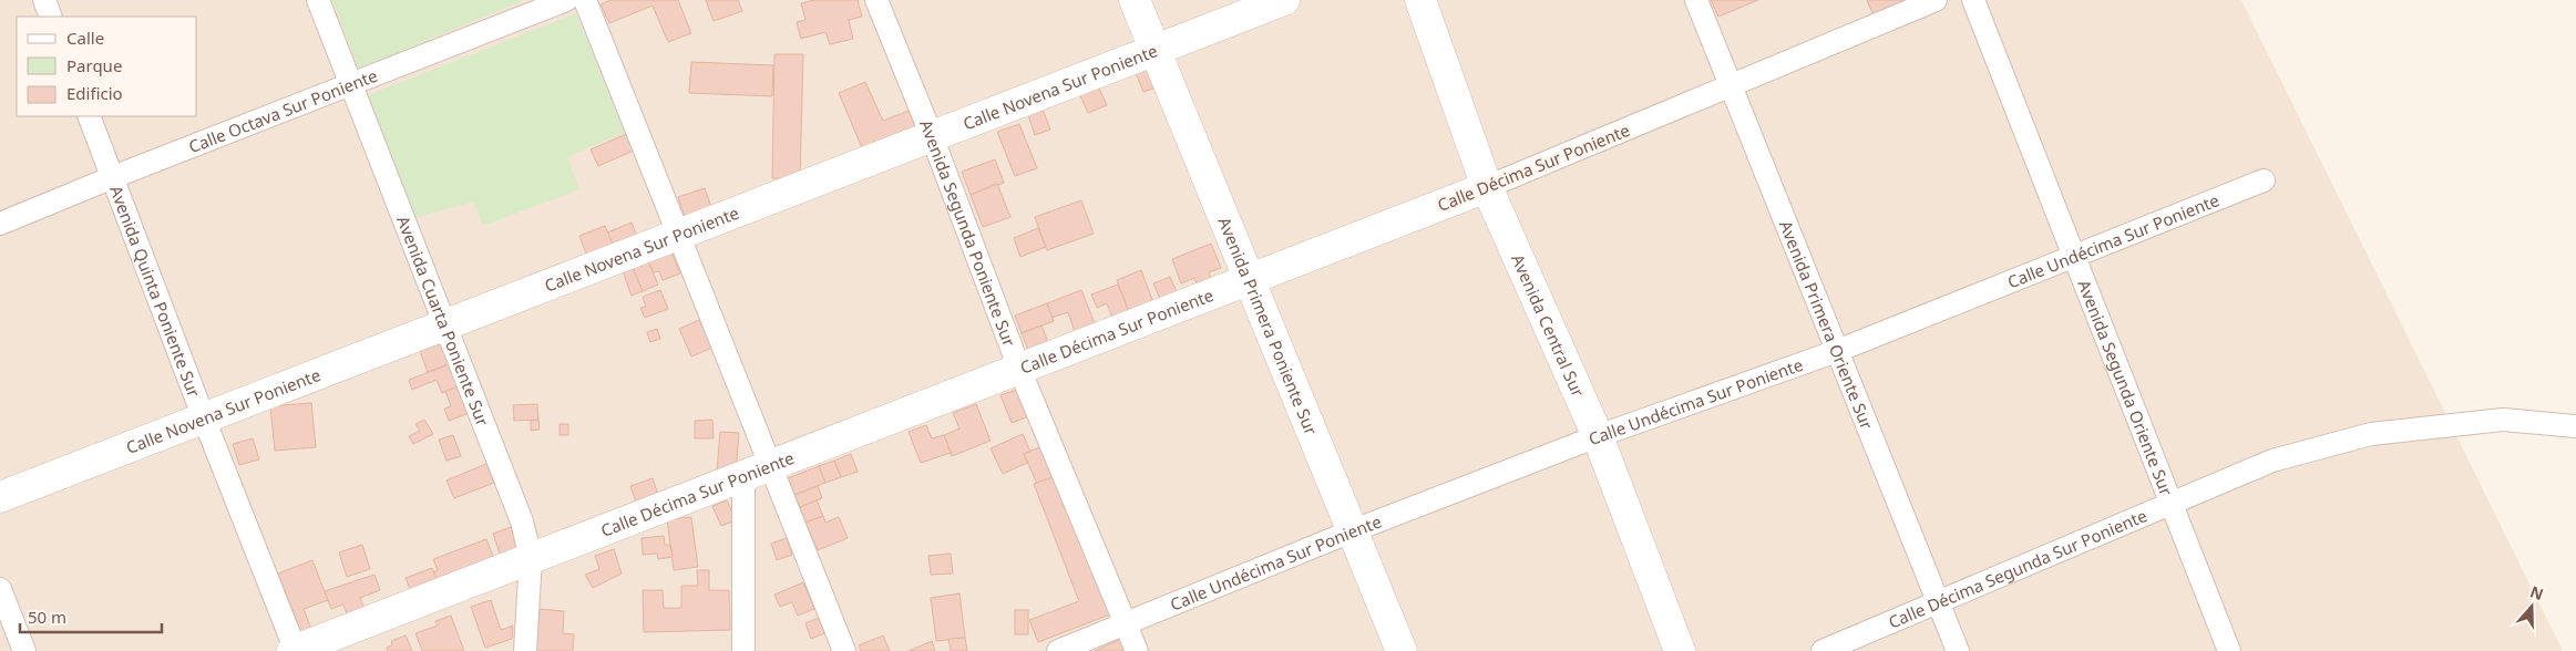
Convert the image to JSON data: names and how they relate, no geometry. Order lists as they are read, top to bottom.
{
  "streets": {
    "street": [
      "Calle Novena Sur Poniente",
      "Calle Octava Sur Poniente",
      "Calle Décima Sur Poniente",
      "Avenida Segunda Poniente Sur",
      "Calle Undécima Sur Poniente",
      "Avenida Quinta Poniente Sur",
      "Avenida Cuarta Poniente Sur",
      "Avenida Primera Poniente Sur",
      "Avenida Central Sur",
      "Avenida Primera Oriente Sur",
      "Avenida Segunda Oriente Sur",
      "Calle Décima Segunda Sur Poniente"
    ]
  },
  "crossings": [
    ["Calle Novena Sur Poniente", "Avenida Segunda Poniente Sur"],
    ["Calle Novena Sur Poniente", "Avenida Quinta Poniente Sur"],
    ["Calle Novena Sur Poniente", "Avenida Cuarta Poniente Sur"],
    ["Calle Novena Sur Poniente", "Avenida Primera Poniente Sur"],
    ["Calle Octava Sur Poniente", "Avenida Quinta Poniente Sur"],
    ["Calle Octava Sur Poniente", "Avenida Cuarta Poniente Sur"],
    ["Calle Décima Sur Poniente", "Avenida Segunda Poniente Sur"],
    ["Calle Décima Sur Poniente", "Avenida Quinta Poniente Sur"],
    ["Calle Décima Sur Poniente", "Avenida Cuarta Poniente Sur"],
    ["Calle Décima Sur Poniente", "Avenida Primera Poniente Sur"],
    ["Calle Décima Sur Poniente", "Avenida Central Sur"],
    ["Calle Décima Sur Poniente", "Avenida Primera Oriente Sur"],
    ["Avenida Segunda Poniente Sur", "Calle Undécima Sur Poniente"],
    ["Calle Undécima Sur Poniente", "Avenida Primera Poniente Sur"],
    ["Calle Undécima Sur Poniente", "Avenida Central Sur"],
    ["Calle Undécima Sur Poniente", "Avenida Primera Oriente Sur"],
    ["Calle Undécima Sur Poniente", "Avenida Segunda Oriente Sur"],
    ["Avenida Primera Oriente Sur", "Calle Décima Segunda Sur Poniente"],
    ["Avenida Segunda Oriente Sur", "Calle Décima Segunda Sur Poniente"]
  ],
  "legend": ["Calle", "Parque", "Edificio"],
  "scale_bar": "50 m",
  "north": "top"
}
